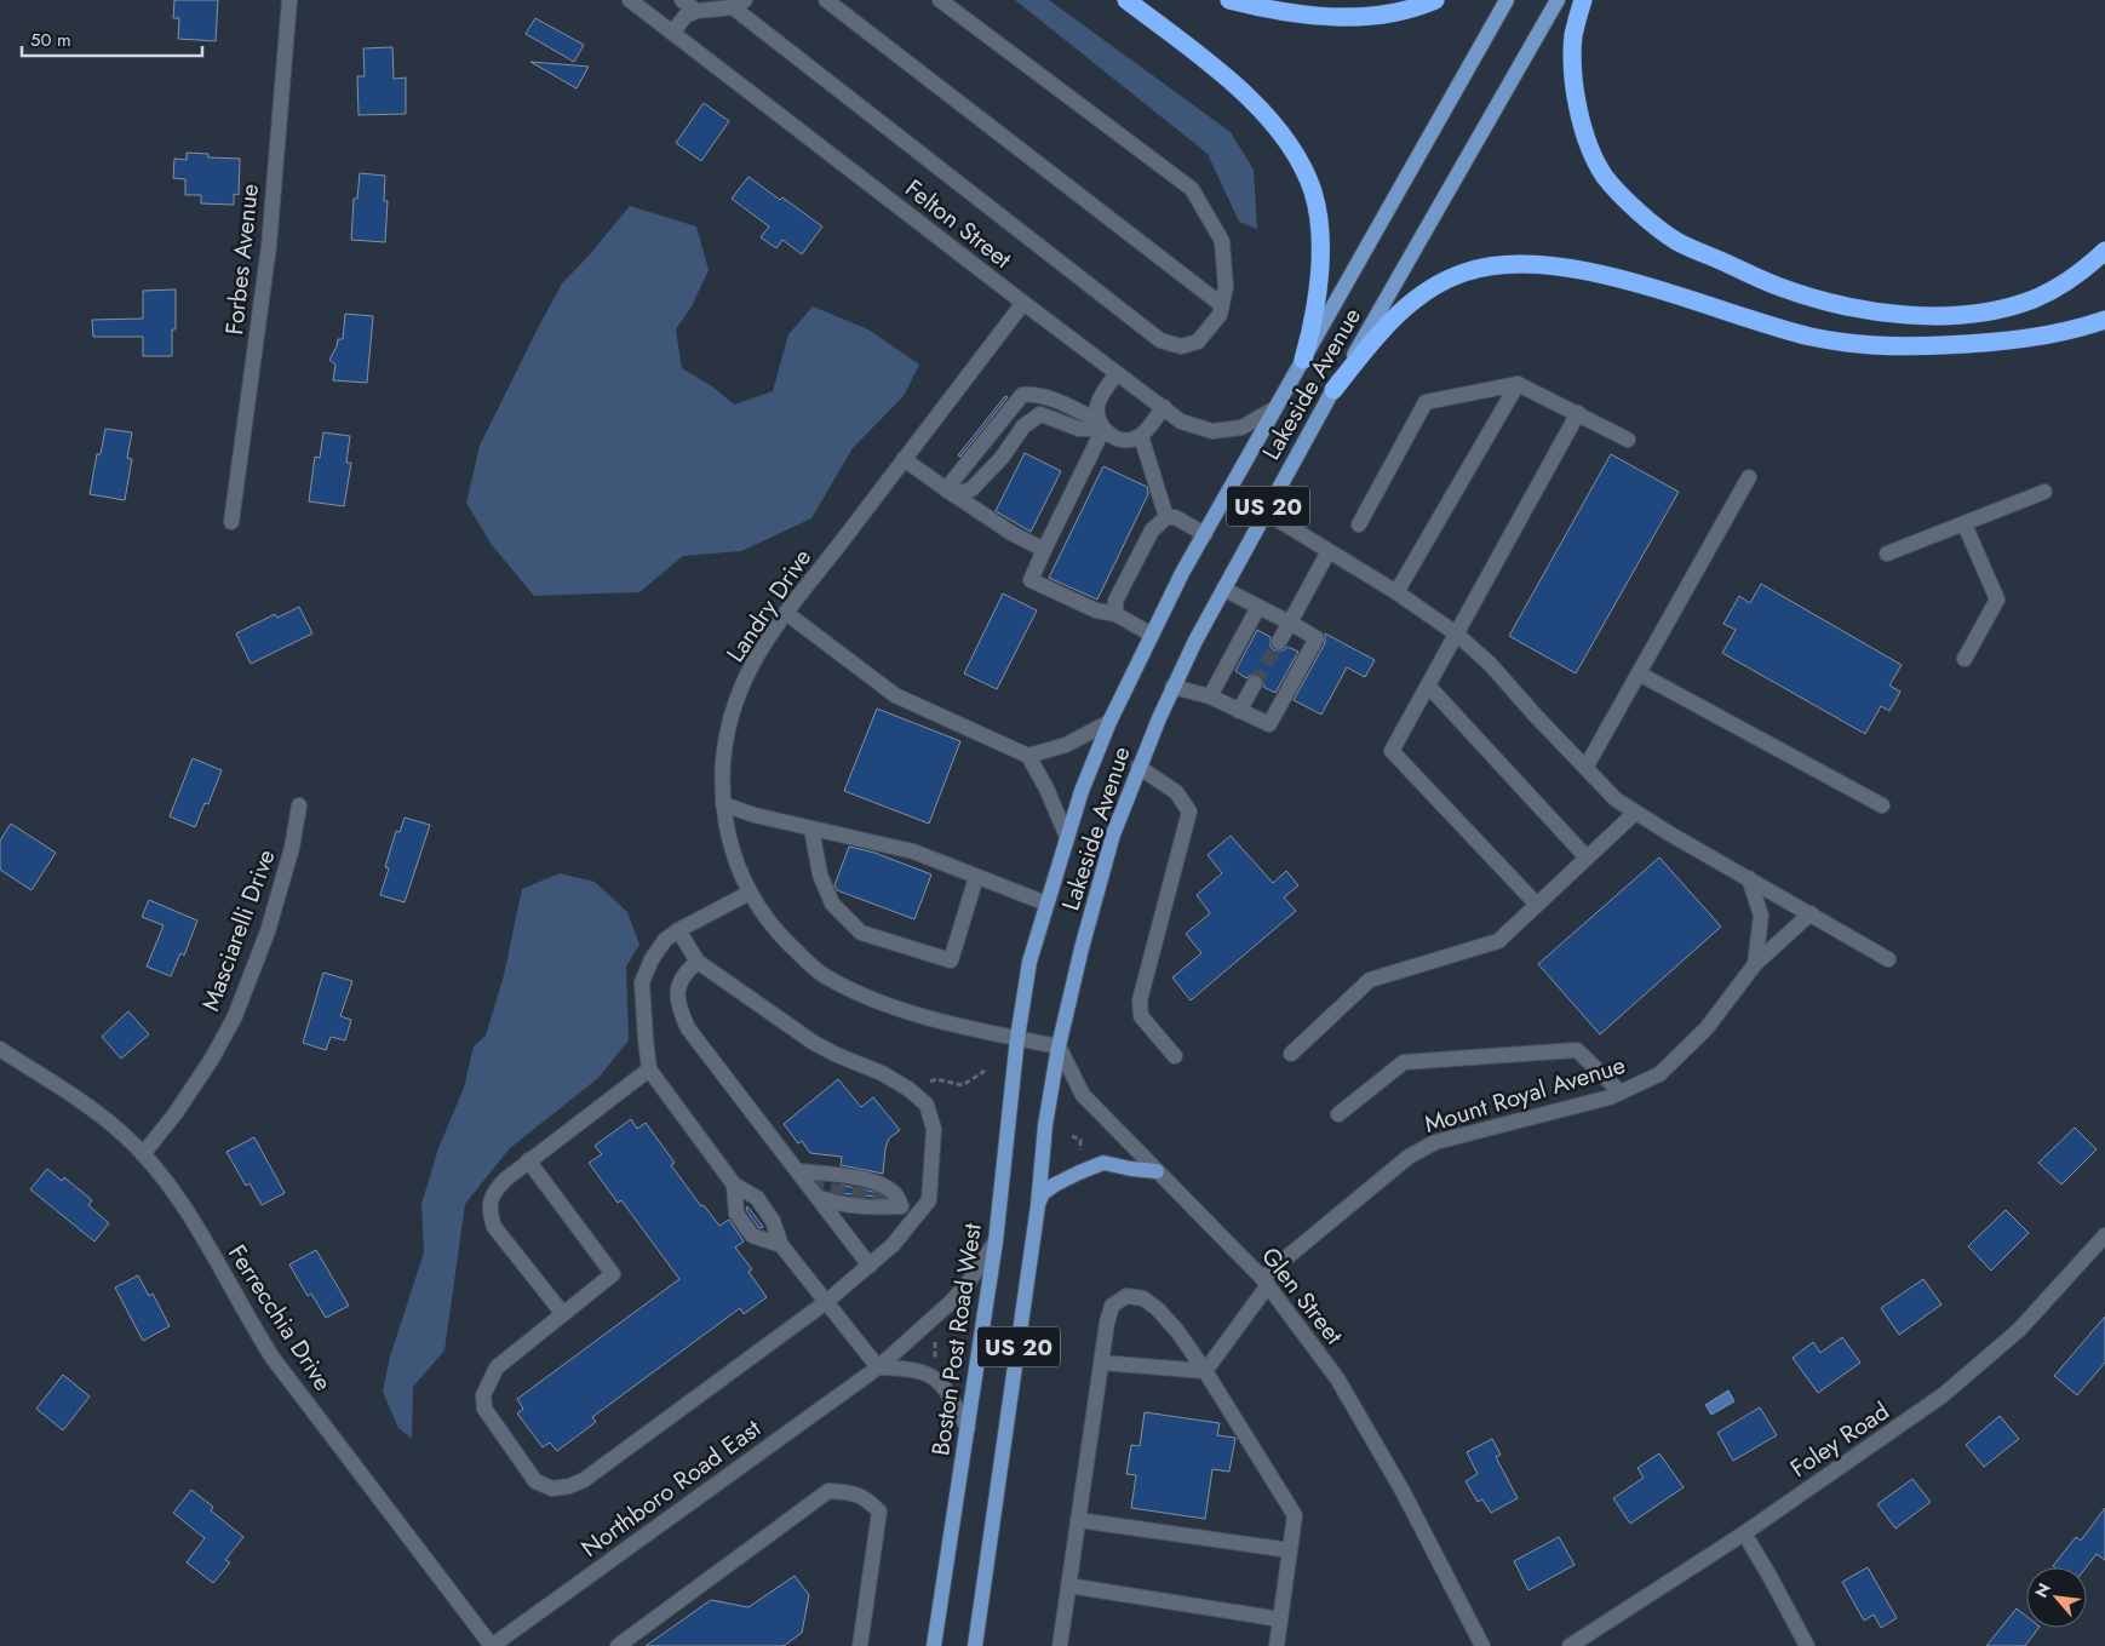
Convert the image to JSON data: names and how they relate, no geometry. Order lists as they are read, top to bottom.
{
  "streets": {
    "main road": ["Lakeside Avenue", "US 20", "Boston Post Road West"],
    "street": [
      "Felton Street",
      "Forbes Avenue",
      "Landry Drive",
      "Masciarelli Drive",
      "Mount Royal Avenue",
      "Glen Street",
      "Ferrecchia Drive",
      "Foley Road",
      "Northboro Road East"
    ]
  },
  "crossings": [
    ["Felton Street", "Lakeside Avenue"],
    ["Felton Street", "Landry Drive"],
    ["Lakeside Avenue", "US 20"],
    ["Lakeside Avenue", "Landry Drive"],
    ["Lakeside Avenue", "Glen Street"],
    ["Lakeside Avenue", "Boston Post Road West"],
    ["US 20", "Glen Street"],
    ["Landry Drive", "Boston Post Road West"],
    ["Masciarelli Drive", "Ferrecchia Drive"],
    ["Mount Royal Avenue", "Glen Street"],
    ["Ferrecchia Drive", "Northboro Road East"],
    ["Boston Post Road West", "Northboro Road East"]
  ],
  "scale_bar": "50 m",
  "north": "top left"
}
